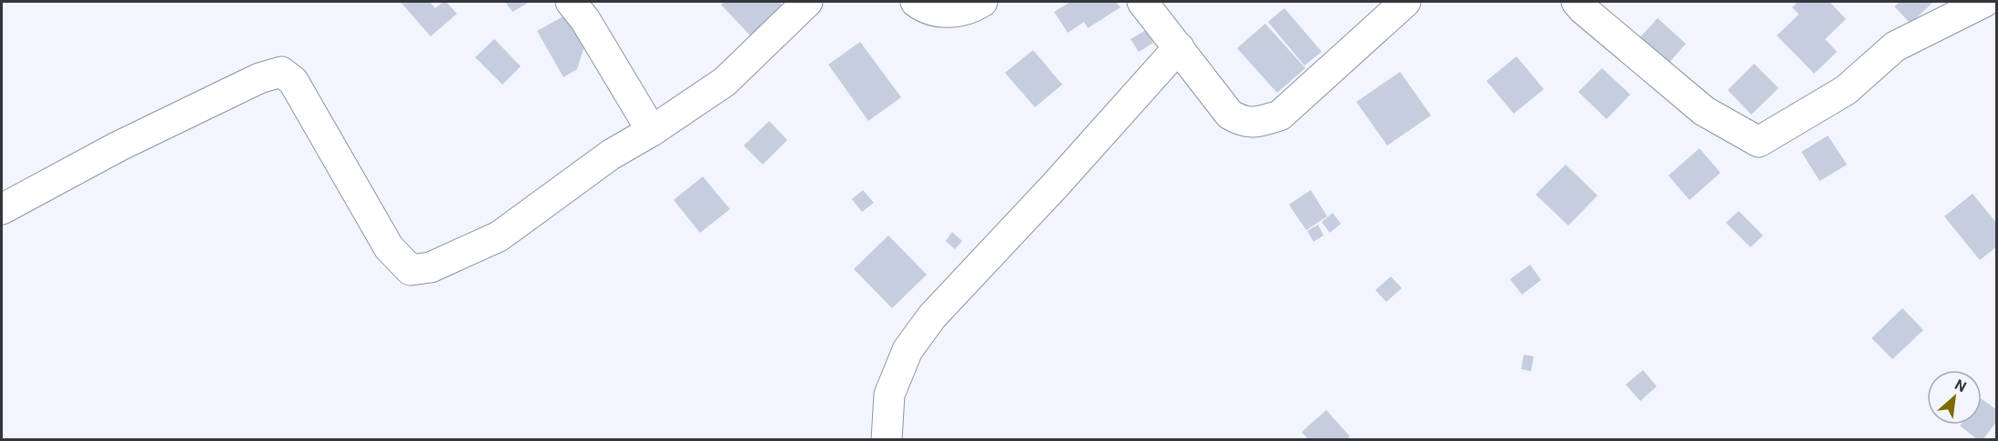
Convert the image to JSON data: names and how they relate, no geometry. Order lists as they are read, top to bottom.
{
  "north": "top right"
}
